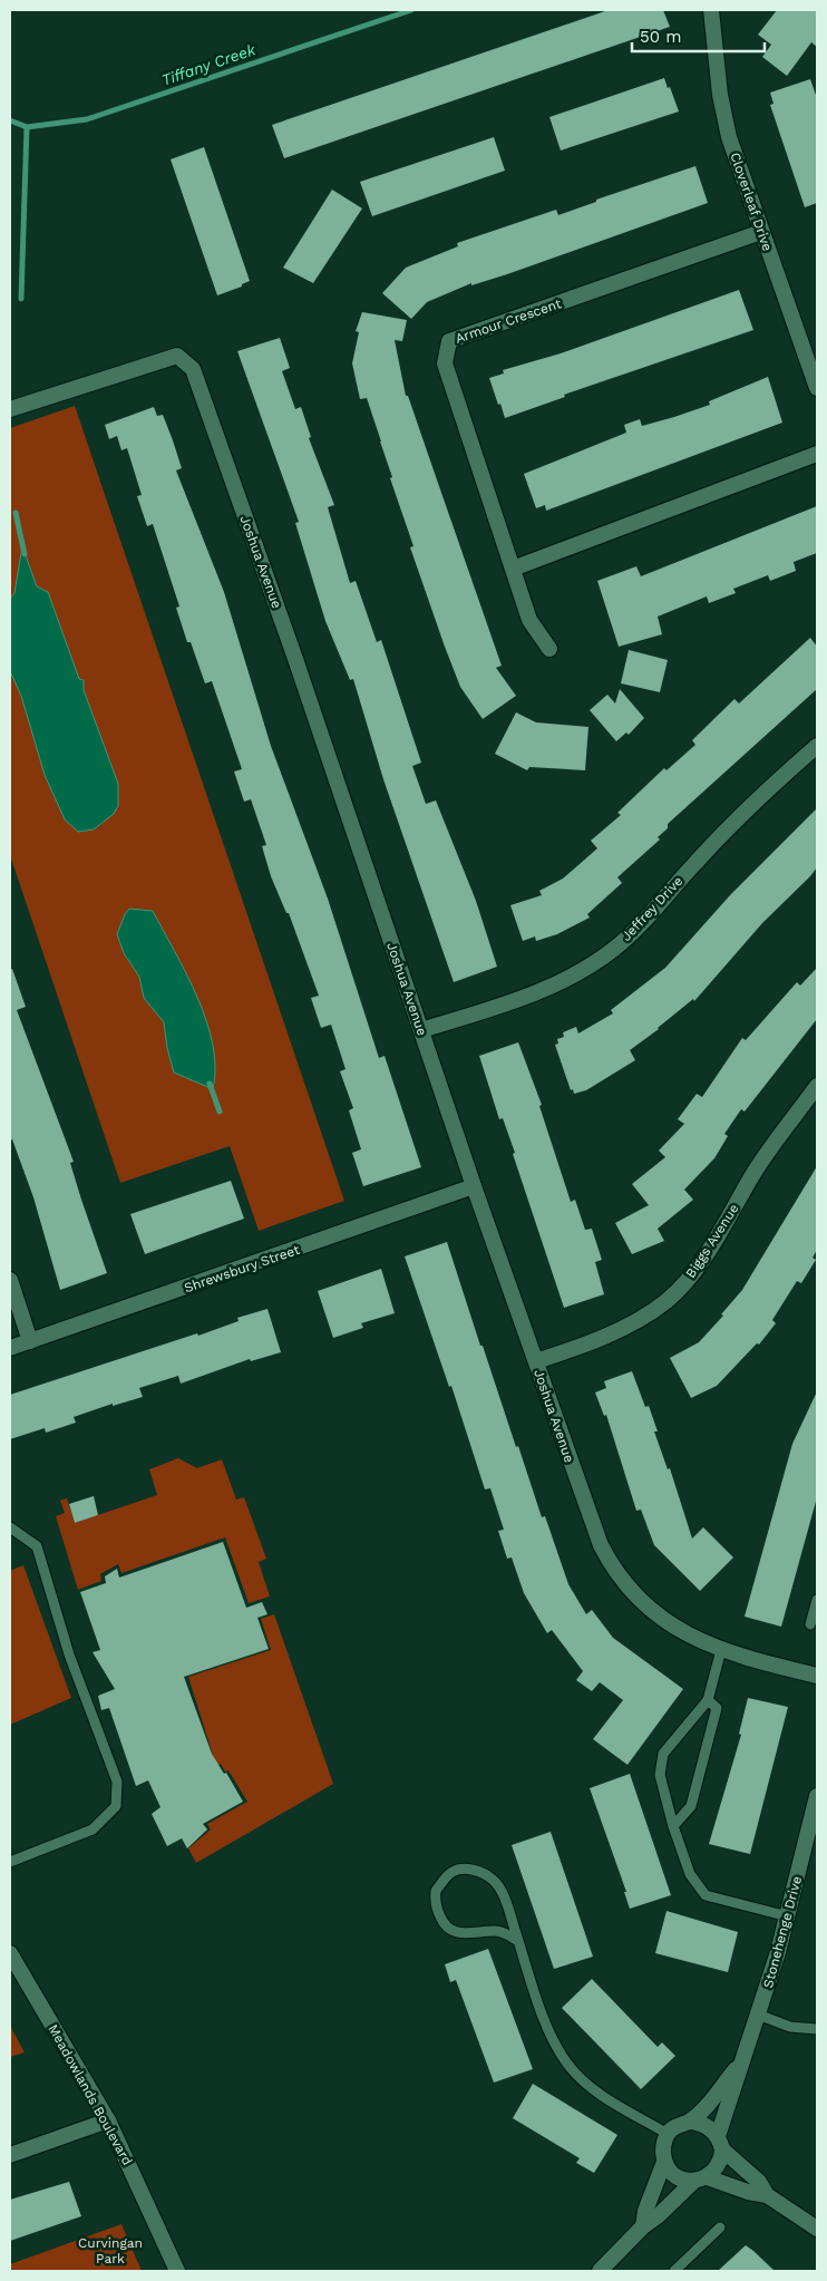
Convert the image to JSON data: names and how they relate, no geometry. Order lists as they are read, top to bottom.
{
  "streets": {
    "street": [
      "Cloverleaf Drive",
      "Armour Crescent",
      "Joshua Avenue",
      "Jeffrey Drive",
      "Biggs Avenue",
      "Shrewsbury Street",
      "Stonehenge Drive",
      "Meadowlands Boulevard"
    ]
  },
  "crossings": [
    ["Cloverleaf Drive", "Armour Crescent"],
    ["Joshua Avenue", "Jeffrey Drive"],
    ["Joshua Avenue", "Biggs Avenue"],
    ["Joshua Avenue", "Shrewsbury Street"]
  ],
  "water": ["Tiffany Creek"],
  "parks": ["Curvingan Park"],
  "scale_bar": "50 m"
}
